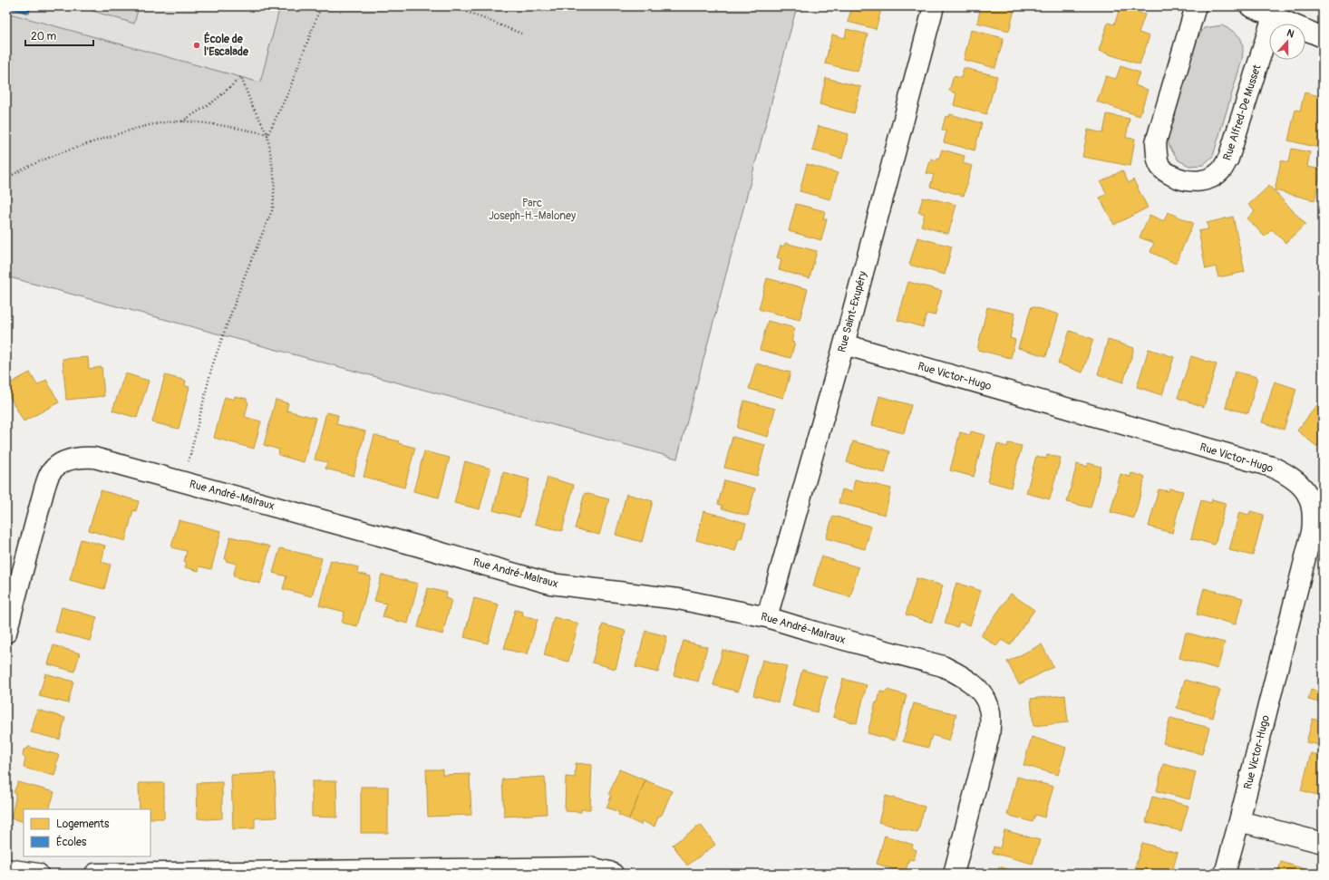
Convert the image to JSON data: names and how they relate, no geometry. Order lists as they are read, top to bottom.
{
  "streets": {
    "street": [
      "Rue Alfred-De Musset",
      "Rue Saint-Exupéry",
      "Rue Victor-Hugo",
      "Rue André-Malraux"
    ]
  },
  "crossings": [
    ["Rue Saint-Exupéry", "Rue Victor-Hugo"],
    ["Rue Saint-Exupéry", "Rue André-Malraux"]
  ],
  "parks": ["Parc Joseph-H.-Maloney"],
  "places": ["École de l'Escalade"],
  "legend": ["Logements", "Écoles"],
  "scale_bar": "20 m",
  "north": "top"
}
